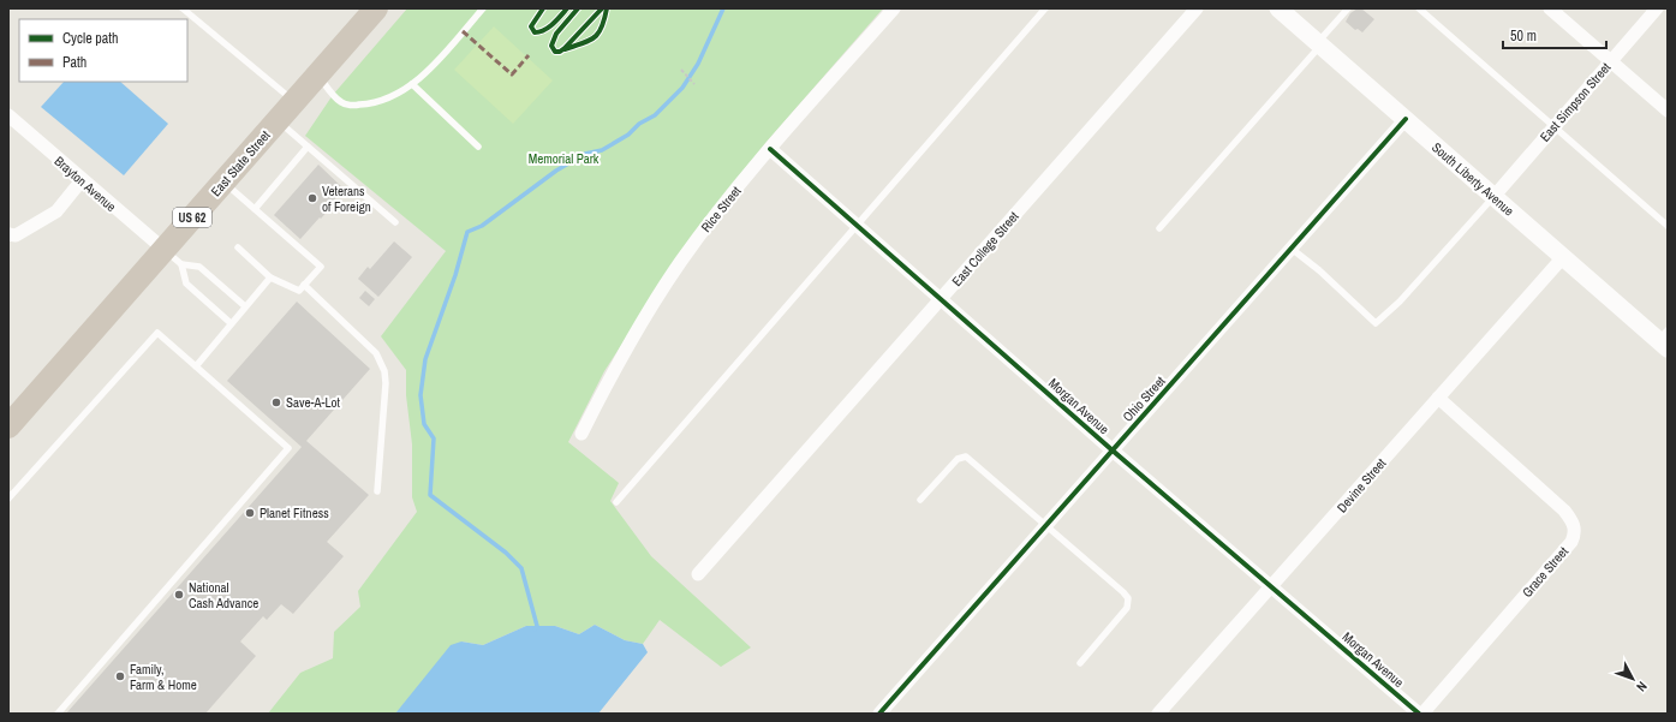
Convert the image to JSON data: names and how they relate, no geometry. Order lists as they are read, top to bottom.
{
  "streets": {
    "highway": ["East State Street", "US 62"],
    "street": [
      "East Simpson Street",
      "South Liberty Avenue",
      "Brayton Avenue",
      "Rice Street",
      "East College Street",
      "Ohio Street",
      "Morgan Avenue",
      "Devine Street",
      "Grace Street"
    ]
  },
  "crossings": [
    ["East Simpson Street", "South Liberty Avenue"],
    ["East State Street", "Brayton Avenue"],
    ["South Liberty Avenue", "Ohio Street"],
    ["South Liberty Avenue", "Devine Street"],
    ["Rice Street", "Morgan Avenue"],
    ["East College Street", "Morgan Avenue"],
    ["Ohio Street", "Morgan Avenue"],
    ["Morgan Avenue", "Devine Street"],
    ["Morgan Avenue", "Grace Street"],
    ["Devine Street", "Grace Street"]
  ],
  "parks": ["Memorial Park"],
  "places": [
    "Veterans of Foreign",
    "Save-A-Lot",
    "Planet Fitness",
    "National Cash Advance",
    "Family, Farm & Home"
  ],
  "legend": ["Cycle path", "Path"],
  "scale_bar": "50 m",
  "north": "bottom right"
}
